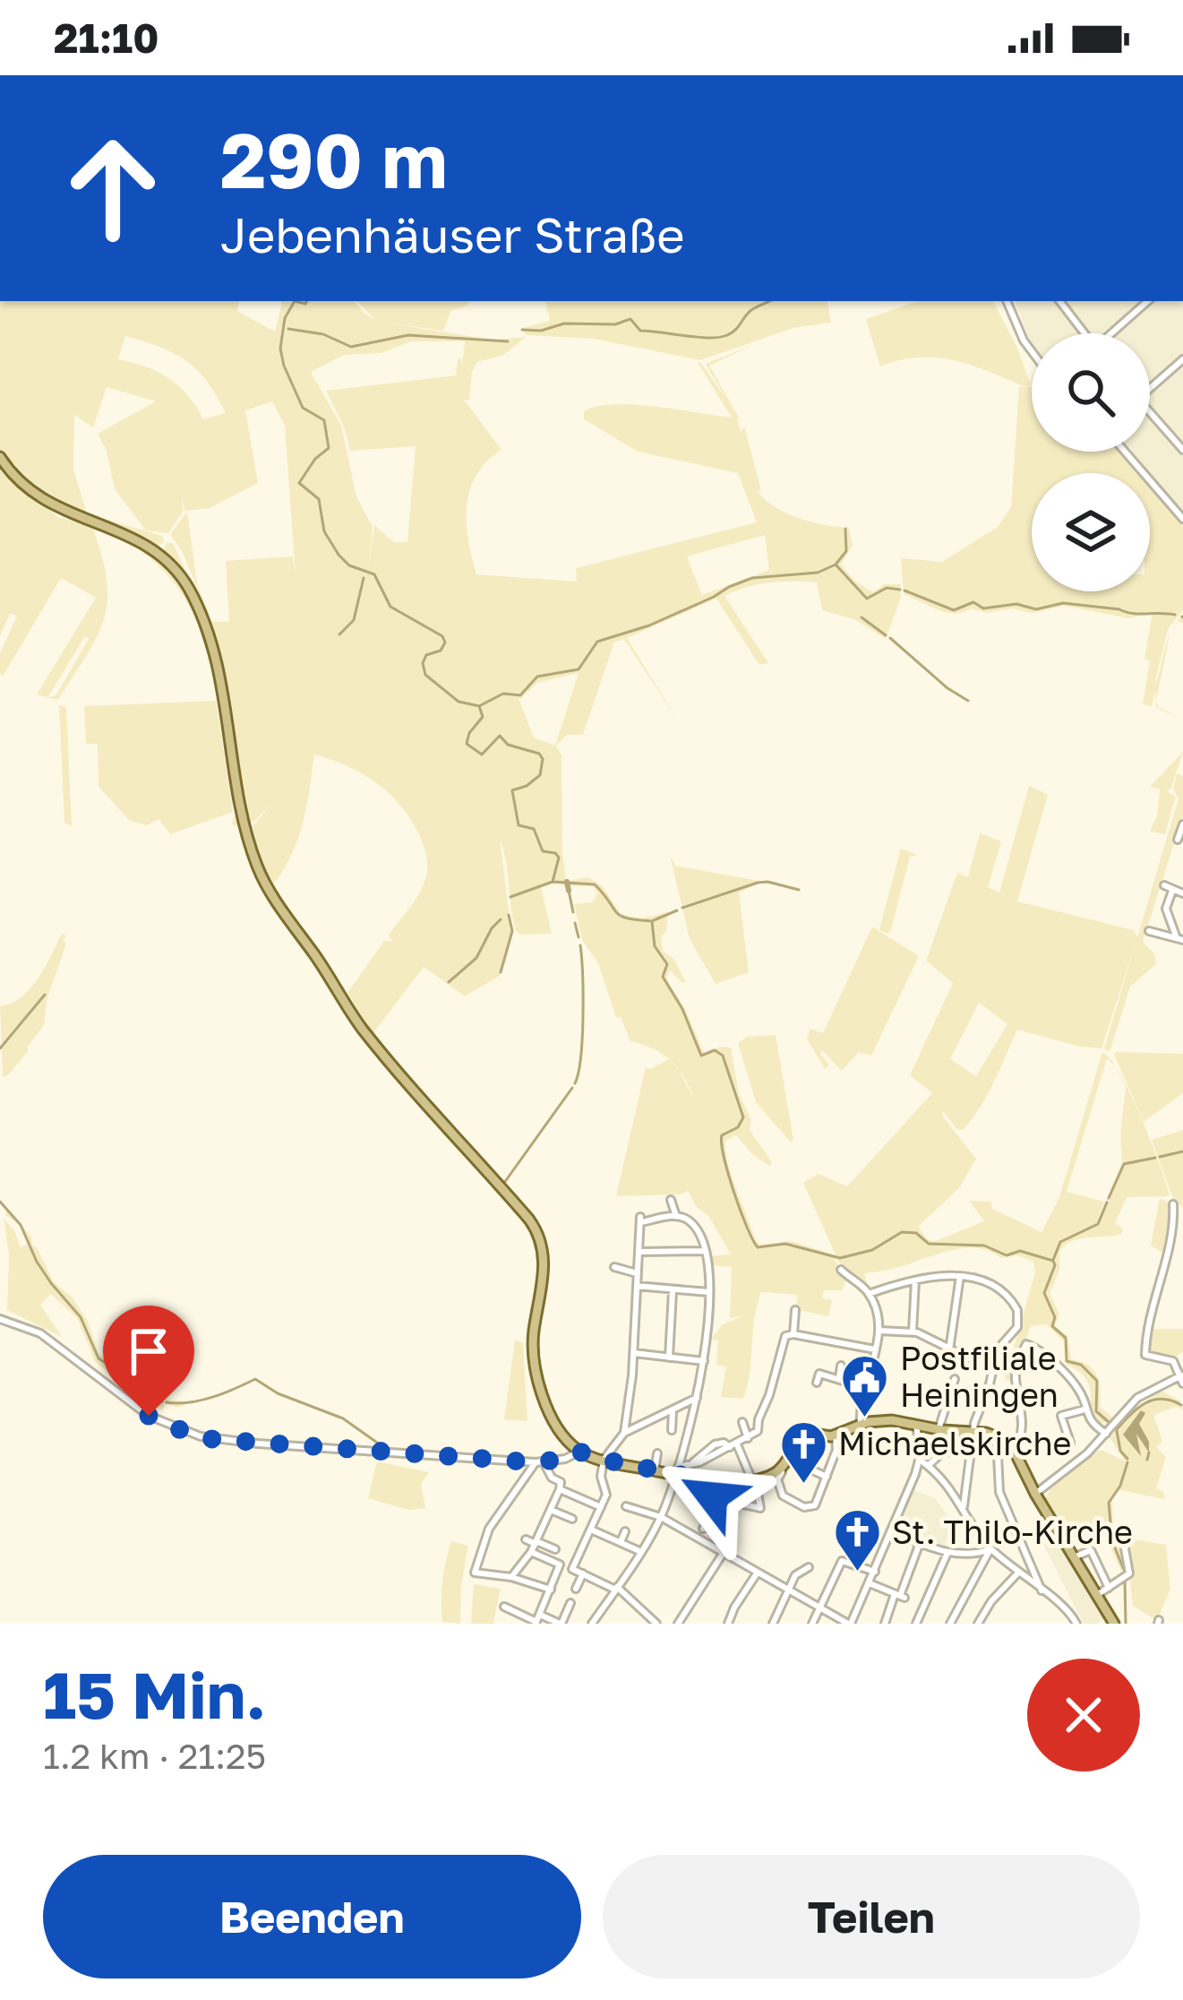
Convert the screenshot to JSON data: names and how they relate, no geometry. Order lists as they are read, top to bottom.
{
  "places": {
    "public building": ["Postfiliale Heiningen"],
    "church": ["Michaelskirche", "St. Thilo-Kirche"]
  },
  "page": {
    "status": "21:10",
    "turn": ["290 m", "Jebenhäuser Straße"],
    "heading": ["15 Min.", "1.2 km · 21:25"],
    "buttons": ["Beenden", "Teilen"]
  }
}
